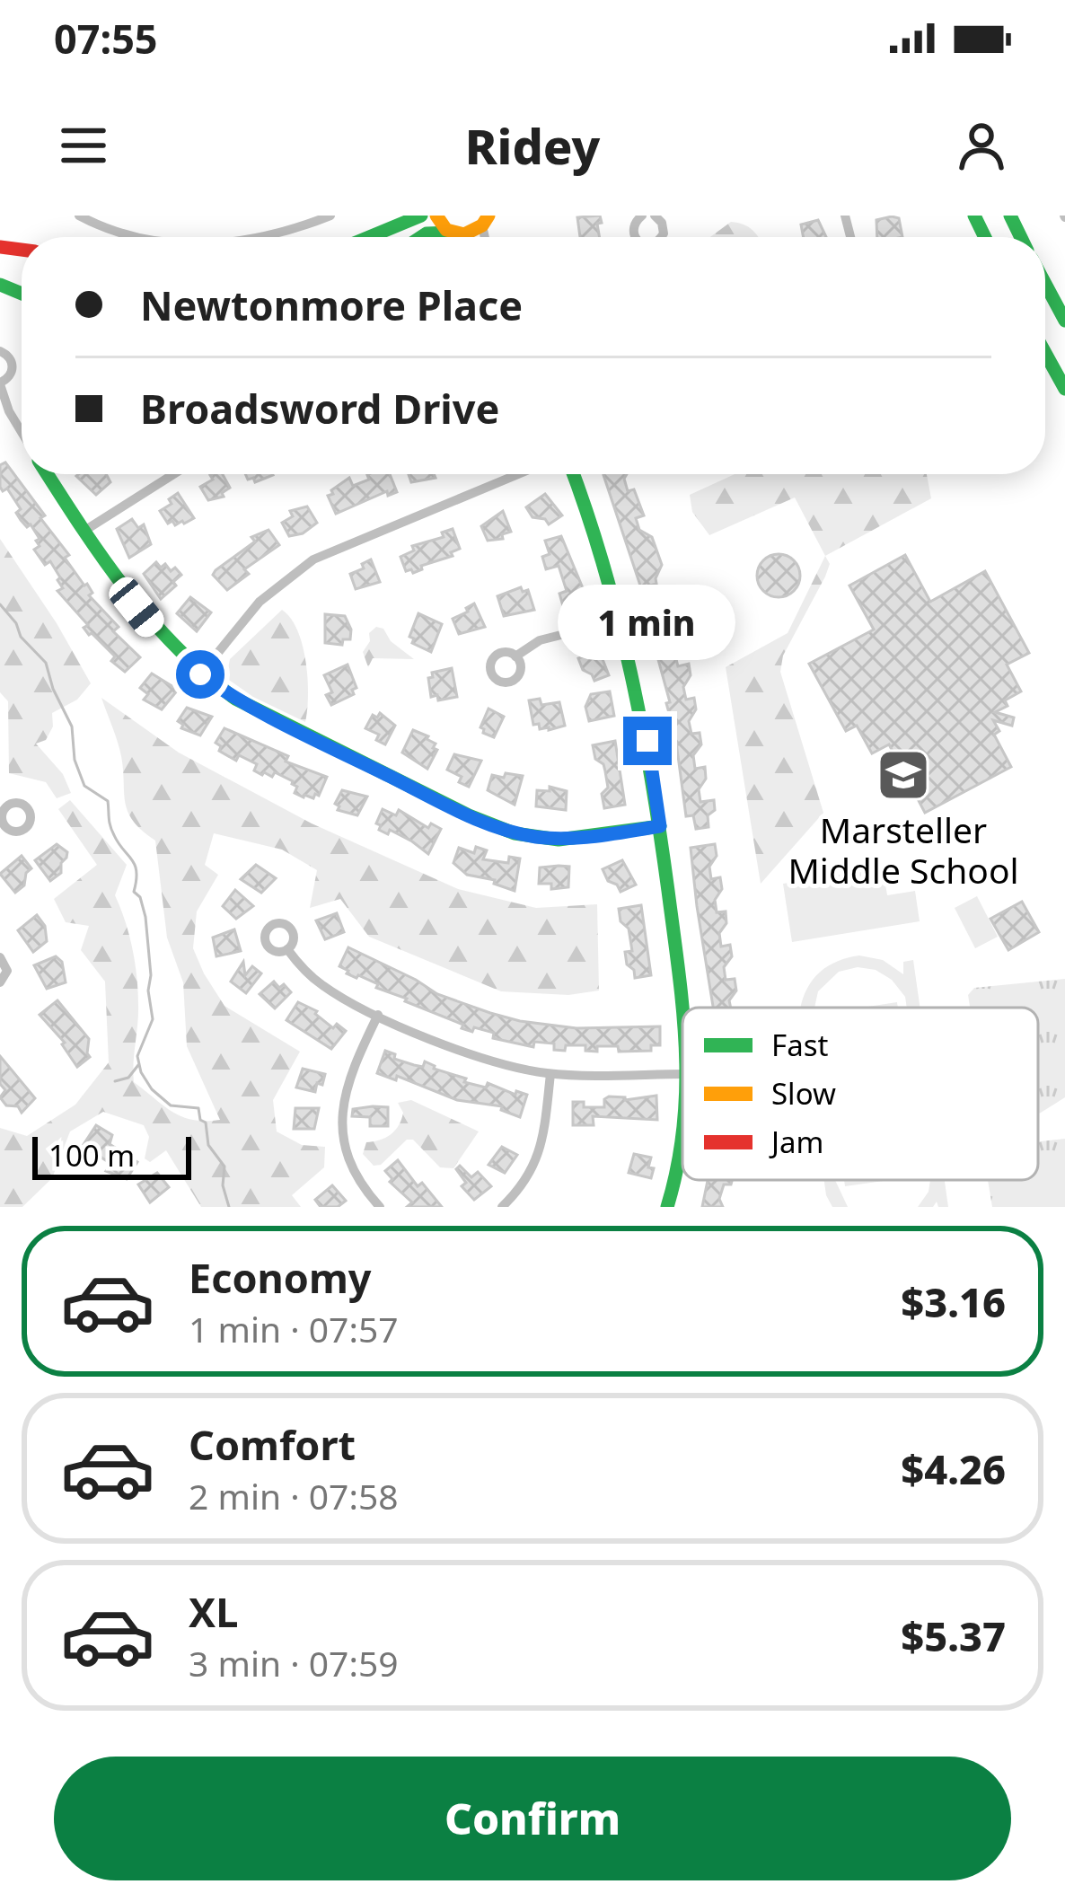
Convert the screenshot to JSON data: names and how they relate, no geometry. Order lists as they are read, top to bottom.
{
  "places": {
    "school or university": ["Marsteller Middle School"]
  },
  "legend": ["Fast", "Slow", "Jam"],
  "scale_bar": "100 m",
  "page": {
    "status": "07:55",
    "header": "Ridey",
    "banner": ["Newtonmore Place", "Broadsword Drive"],
    "bubble": "1 min",
    "scale": "100 m",
    "list": [
      {
        "name": "Economy",
        "note": "1 min · 07:57",
        "value": "$3.16"
      },
      {
        "name": "Comfort",
        "note": "2 min · 07:58",
        "value": "$4.26"
      },
      {
        "name": "XL",
        "note": "3 min · 07:59",
        "value": "$5.37"
      }
    ],
    "buttons": "Confirm"
  }
}
